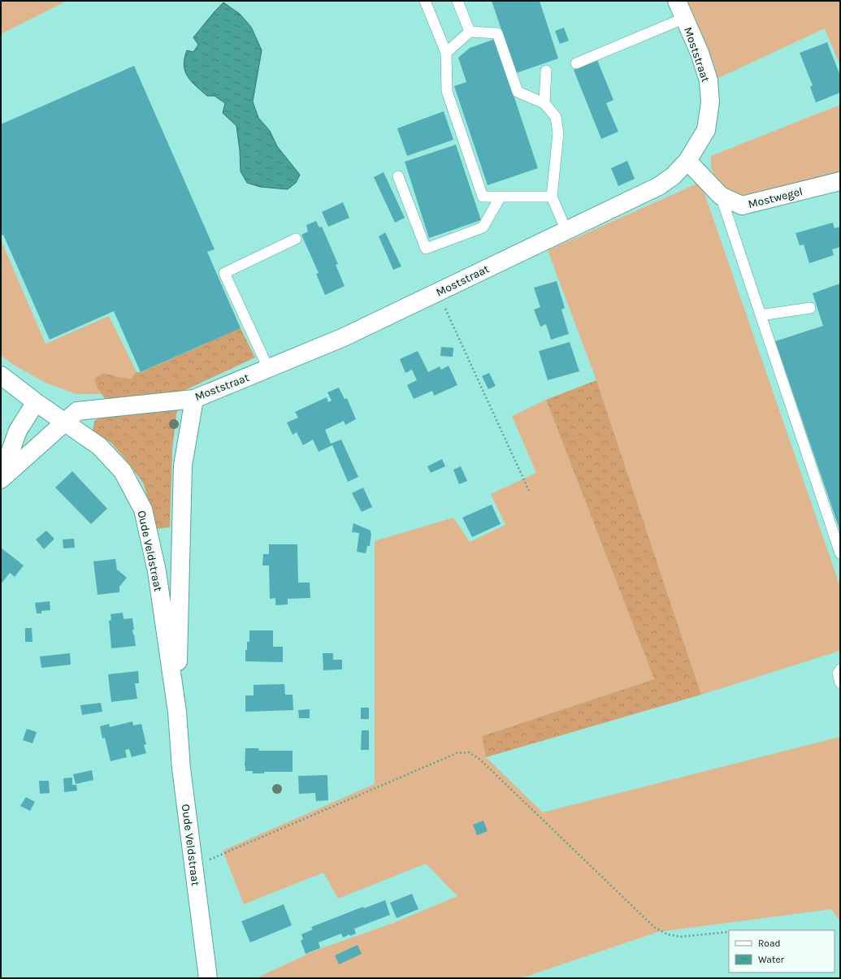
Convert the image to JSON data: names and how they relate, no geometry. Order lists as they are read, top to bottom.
{
  "streets": {
    "street": ["Moststraat", "Mostwegel", "Oude Veldstraat"]
  },
  "crossings": [
    ["Moststraat", "Mostwegel"],
    ["Moststraat", "Oude Veldstraat"]
  ],
  "legend": ["Road", "Water"]
}
